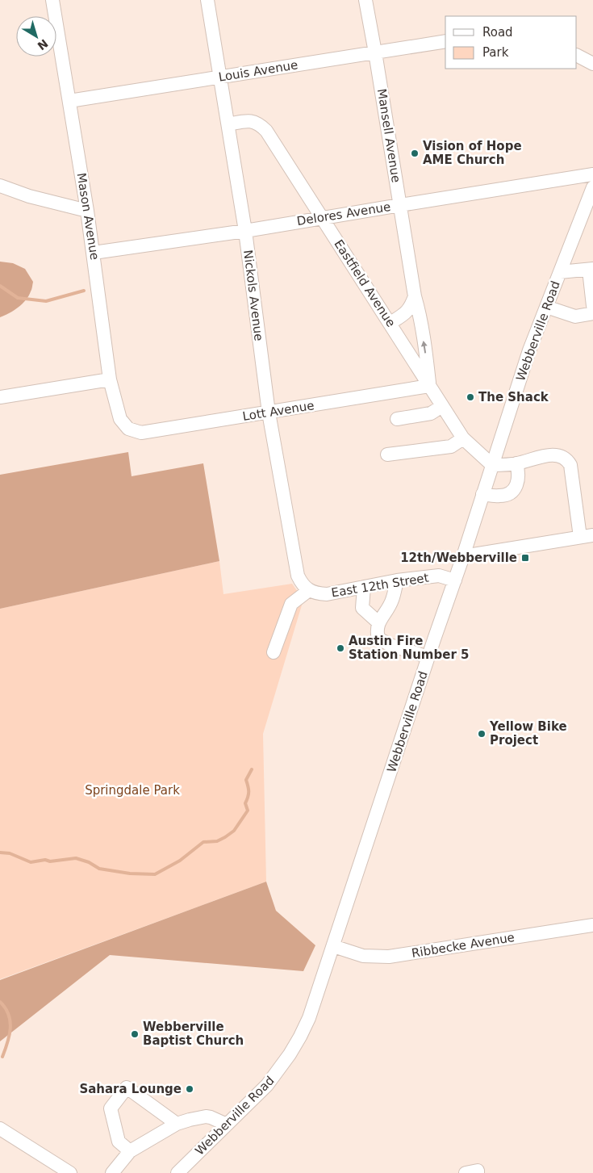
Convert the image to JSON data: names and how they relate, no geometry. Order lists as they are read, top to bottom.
{
  "streets": {
    "street": [
      "Louis Avenue",
      "Mansell Avenue",
      "Delores Avenue",
      "Mason Avenue",
      "Eastfield Avenue",
      "Nickols Avenue",
      "Webberville Road",
      "Lott Avenue",
      "East 12th Street",
      "Ribbecke Avenue"
    ]
  },
  "crossings": [
    ["Louis Avenue", "Mansell Avenue"],
    ["Louis Avenue", "Mason Avenue"],
    ["Louis Avenue", "Nickols Avenue"],
    ["Mansell Avenue", "Delores Avenue"],
    ["Mansell Avenue", "Eastfield Avenue"],
    ["Mansell Avenue", "Lott Avenue"],
    ["Delores Avenue", "Mason Avenue"],
    ["Delores Avenue", "Eastfield Avenue"],
    ["Delores Avenue", "Nickols Avenue"],
    ["Mason Avenue", "Lott Avenue"],
    ["Eastfield Avenue", "Nickols Avenue"],
    ["Eastfield Avenue", "Webberville Road"],
    ["Eastfield Avenue", "Lott Avenue"],
    ["Nickols Avenue", "Lott Avenue"],
    ["Nickols Avenue", "East 12th Street"],
    ["Webberville Road", "East 12th Street"],
    ["Webberville Road", "Ribbecke Avenue"]
  ],
  "parks": ["Springdale Park"],
  "places": {
    "other": [
      "Vision of Hope AME Church",
      "The Shack",
      "Austin Fire Station Number 5",
      "Yellow Bike Project",
      "Webberville Baptist Church",
      "Sahara Lounge"
    ],
    "transit": ["12th/Webberville"]
  },
  "legend": ["Road", "Park"],
  "north": "bottom right"
}
